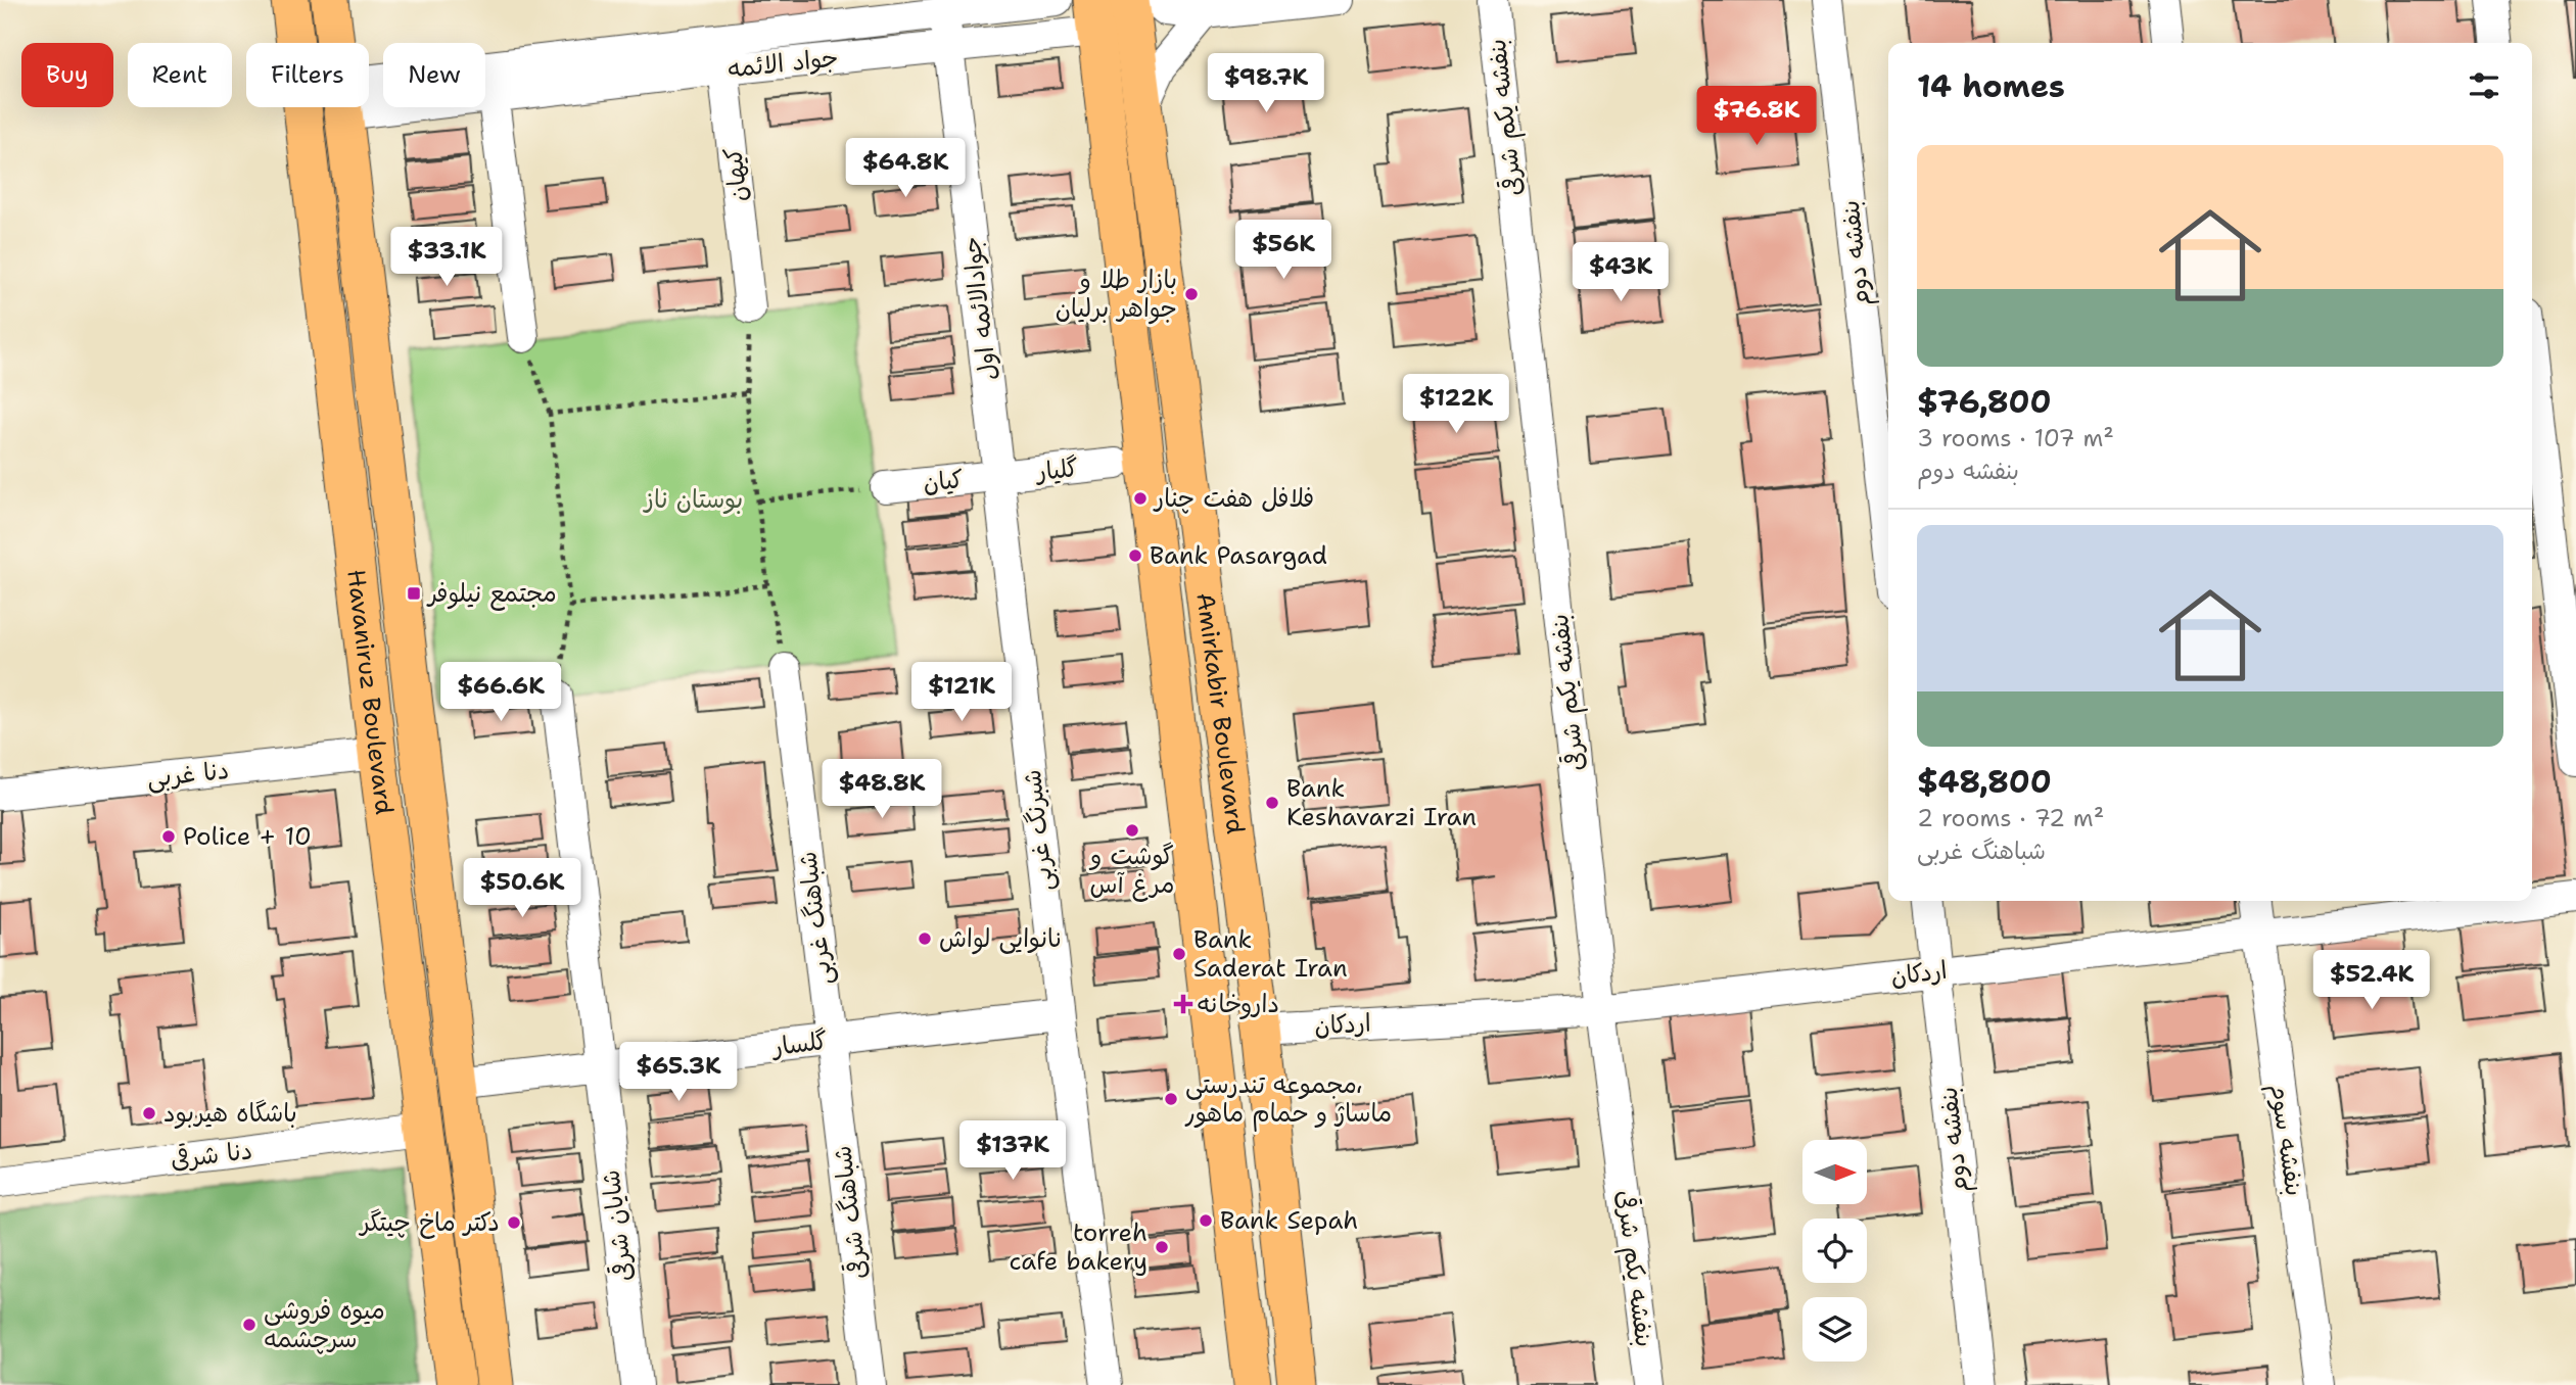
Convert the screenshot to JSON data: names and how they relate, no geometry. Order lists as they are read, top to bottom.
{
  "streets": {
    "main road": ["Havaniruz Boulevard", "Amirkabir Boulevard"],
    "street": [
      "جواد الائمه",
      "بنفشه یکم شرقی",
      "کیهان",
      "بنفشه دوم",
      "جوادالائمه اول",
      "گلیار",
      "کیان",
      "دنا غربی",
      "شبرنگ غربی",
      "شباهنگ غربی",
      "اردکان",
      "گلسار",
      "بنفشه سوم",
      "دنا شرقی",
      "شباهنگ شرقی",
      "شایان شرقی"
    ]
  },
  "crossings": [
    ["جواد الائمه", "کیهان"],
    ["جواد الائمه", "جوادالائمه اول"],
    ["جواد الائمه", "Amirkabir Boulevard"],
    ["بنفشه یکم شرقی", "اردکان"],
    ["بنفشه دوم", "اردکان"],
    ["جوادالائمه اول", "گلیار"],
    ["جوادالائمه اول", "کیان"],
    ["جوادالائمه اول", "شبرنگ غربی"],
    ["گلیار", "کیان"],
    ["گلیار", "شبرنگ غربی"],
    ["کیان", "شبرنگ غربی"],
    ["Havaniruz Boulevard", "دنا غربی"],
    ["Havaniruz Boulevard", "گلسار"],
    ["Havaniruz Boulevard", "دنا شرقی"],
    ["Amirkabir Boulevard", "اردکان"],
    ["شبرنگ غربی", "گلسار"],
    ["شباهنگ غربی", "گلسار"],
    ["شباهنگ غربی", "شباهنگ شرقی"],
    ["اردکان", "بنفشه سوم"],
    ["گلسار", "شباهنگ شرقی"],
    ["گلسار", "شایان شرقی"]
  ],
  "parks": ["بوستان ناز"],
  "places": {
    "other": [
      "بازار طلا و جواهر برلیان",
      "فلافل هفت چنار",
      "Bank Pasargad",
      "Bank Keshavarzi Iran",
      "گوشت و مرغ آس",
      "Police + 10",
      "نانوایی لواش",
      "Bank Saderat Iran",
      "مجموعه تندرستی، ماساژ و حمام ماهور",
      "باشگاه هیربود",
      "Bank Sepah",
      "دکتر ماخ چیتگر",
      "torreh cafe bakery",
      "میوه فروشی سرچشمه"
    ],
    "transit": ["مجتمع نیلوفر"],
    "health": ["داروخانه"]
  },
  "north": "right",
  "page": {
    "chip": [
      "Buy",
      "Rent",
      "Filters",
      "New"
    ],
    "heading": "14 homes",
    "price": [
      "$98.7K",
      "$76.8K",
      "$64.8K",
      "$56K",
      "$33.1K",
      "$43K",
      "$122K",
      "$66.6K",
      "$121K",
      "$48.8K",
      "$50.6K",
      "$52.4K",
      "$65.3K",
      "$137K"
    ],
    "list": [
      {
        "name": "$76,800",
        "note": "3 rooms · 107 m² · بنفشه دوم"
      },
      {
        "name": "$48,800",
        "note": "2 rooms · 72 m² · شباهنگ غربی"
      }
    ]
  }
}
